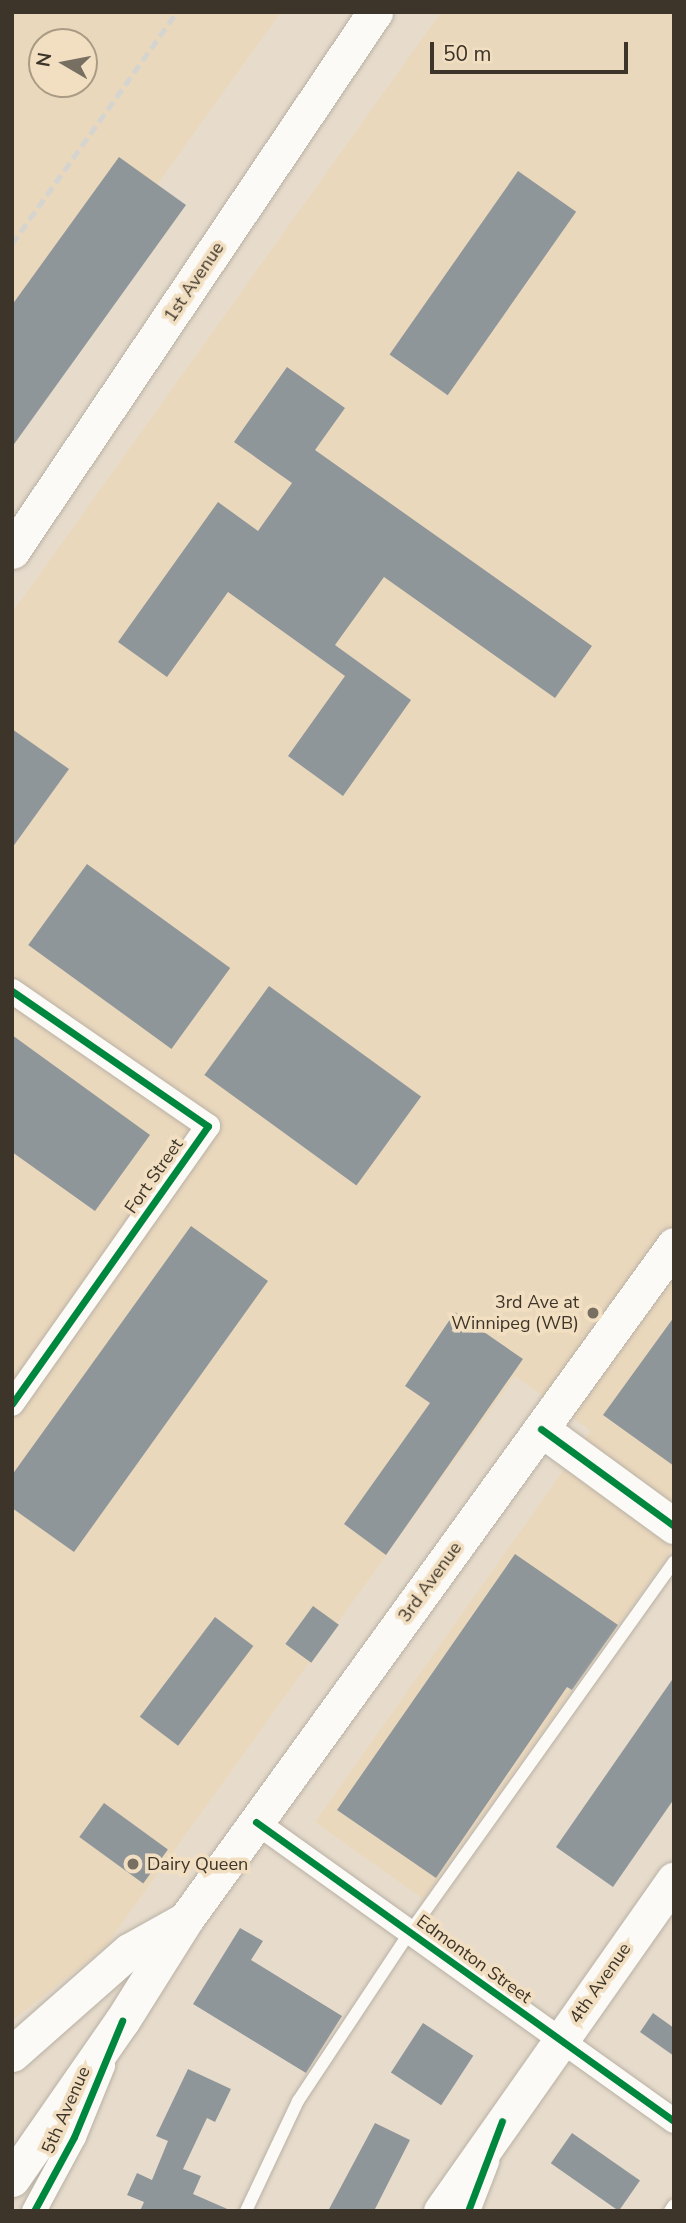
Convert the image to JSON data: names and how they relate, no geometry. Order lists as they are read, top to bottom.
{
  "streets": {
    "main road": [
      "1st Avenue",
      "3rd Avenue",
      "4th Avenue",
      "5th Avenue"
    ],
    "street": ["Fort Street", "Edmonton Street"]
  },
  "crossings": [
    ["3rd Avenue", "Edmonton Street"],
    ["3rd Avenue", "5th Avenue"],
    ["Edmonton Street", "4th Avenue"]
  ],
  "places": ["3rd Ave at Winnipeg (WB)", "Dairy Queen"],
  "scale_bar": "50 m",
  "north": "left"
}
